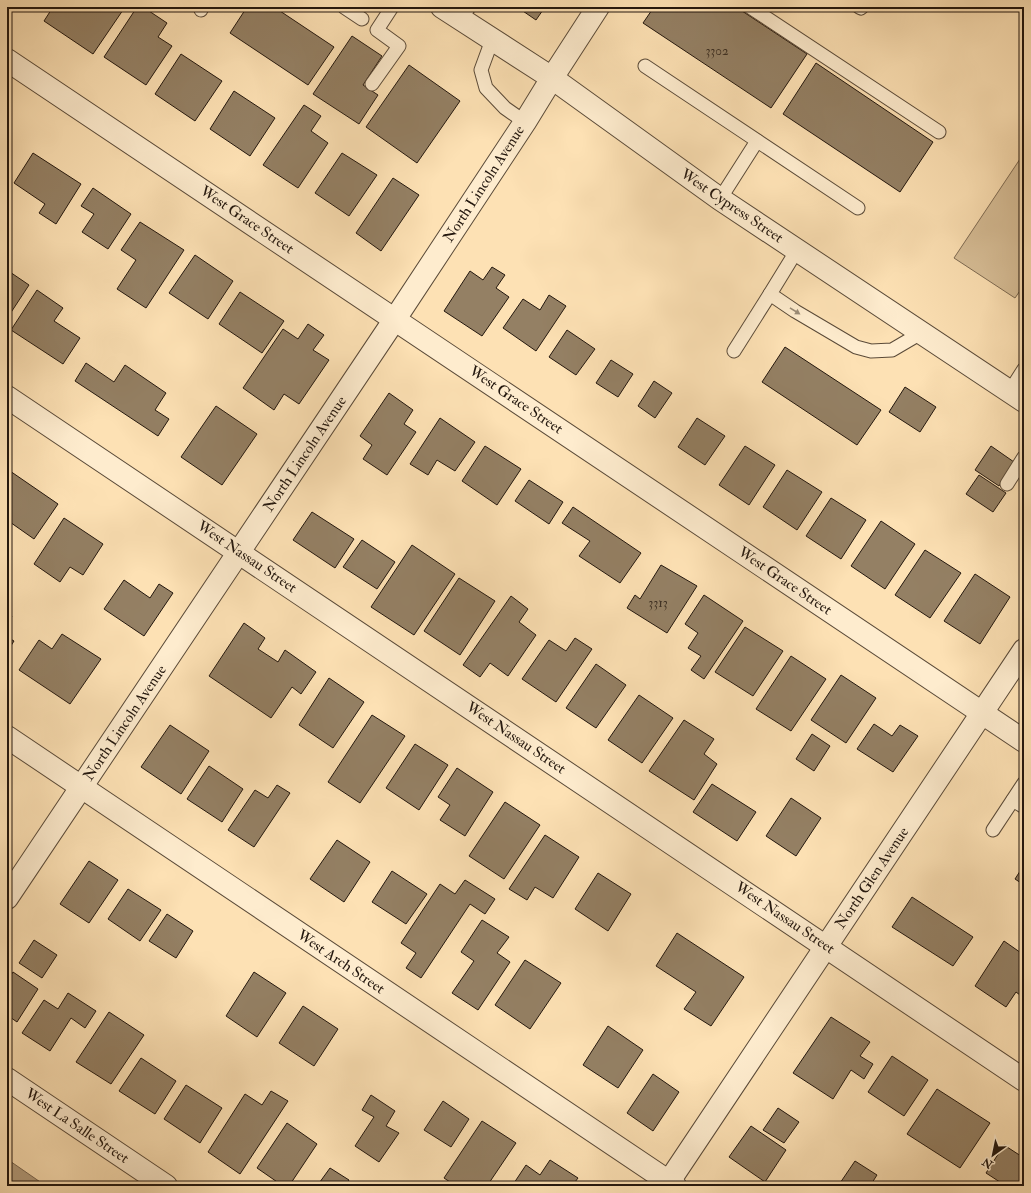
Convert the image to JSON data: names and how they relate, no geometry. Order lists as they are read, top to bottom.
{
  "streets": {
    "street": [
      "North Lincoln Avenue",
      "West Cypress Street",
      "West Grace Street",
      "West Nassau Street",
      "North Glen Avenue",
      "West Arch Street",
      "West La Salle Street"
    ]
  },
  "crossings": [
    ["North Lincoln Avenue", "West Cypress Street"],
    ["North Lincoln Avenue", "West Grace Street"],
    ["North Lincoln Avenue", "West Nassau Street"],
    ["North Lincoln Avenue", "West Arch Street"],
    ["West Grace Street", "North Glen Avenue"],
    ["West Nassau Street", "North Glen Avenue"],
    ["North Glen Avenue", "West Arch Street"]
  ],
  "house_numbers": ["3302", "3313"],
  "north": "bottom left"
}
